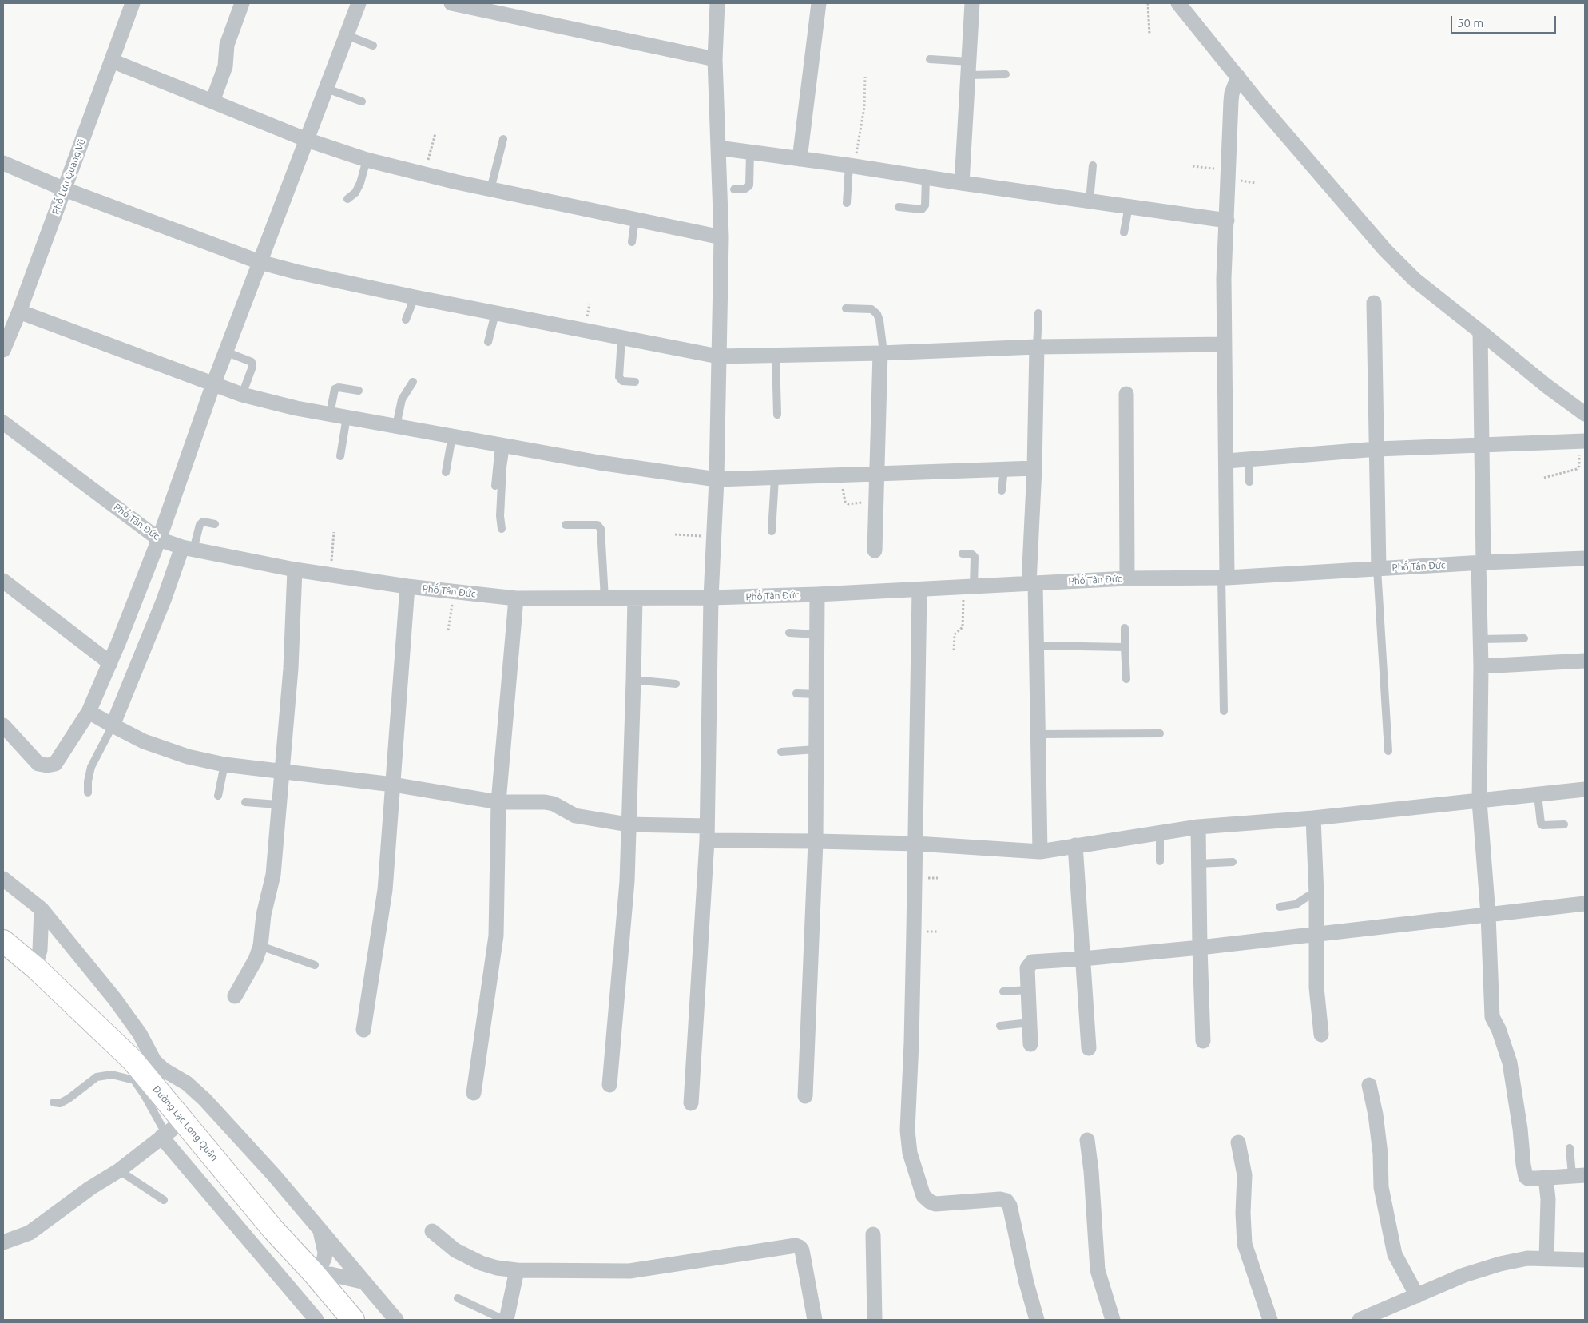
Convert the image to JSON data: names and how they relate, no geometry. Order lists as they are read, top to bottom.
{
  "streets": {
    "main road": ["Đường Lạc Long Quân"],
    "street": ["Phố Lưu Quang Vũ", "Phố Tân Đức"]
  },
  "scale_bar": "50 m"
}
